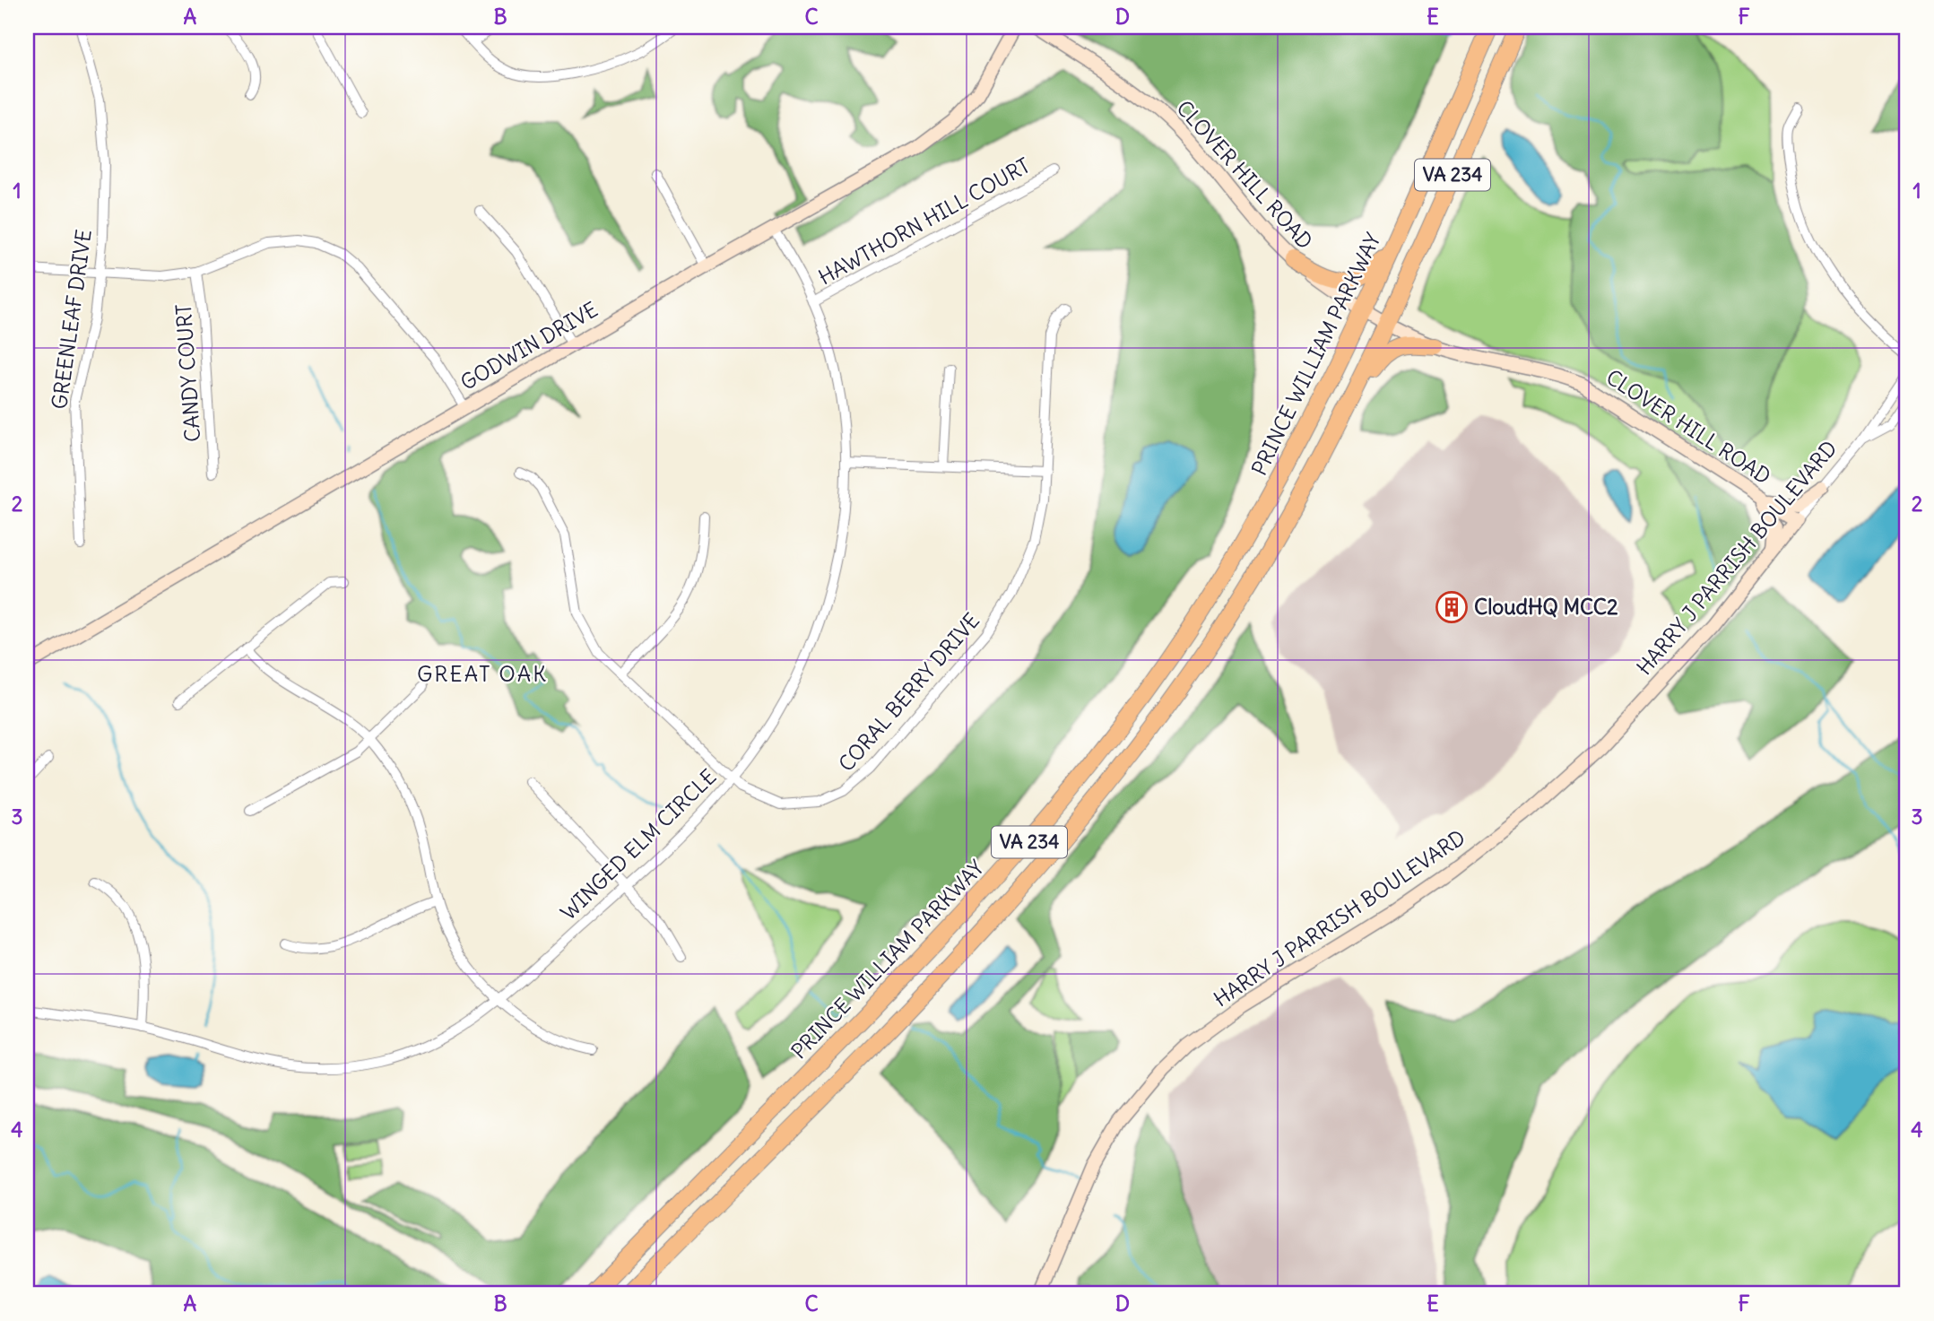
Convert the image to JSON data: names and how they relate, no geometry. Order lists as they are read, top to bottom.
{
  "streets": {
    "highway": ["VA 234", "PRINCE WILLIAM PARKWAY"],
    "street": [
      "CLOVER HILL ROAD",
      "HAWTHORN HILL COURT",
      "GREENLEAF DRIVE",
      "GODWIN DRIVE",
      "CANDY COURT",
      "HARRY J PARRISH BOULEVARD",
      "CORAL BERRY DRIVE",
      "WINGED ELM CIRCLE"
    ]
  },
  "crossings": [
    ["CLOVER HILL ROAD", "VA 234"],
    ["CLOVER HILL ROAD", "PRINCE WILLIAM PARKWAY"],
    ["CLOVER HILL ROAD", "HARRY J PARRISH BOULEVARD"],
    ["HAWTHORN HILL COURT", "WINGED ELM CIRCLE"],
    ["GODWIN DRIVE", "WINGED ELM CIRCLE"],
    ["CORAL BERRY DRIVE", "WINGED ELM CIRCLE"]
  ],
  "districts": ["GREAT OAK"],
  "places": {
    "building": ["CloudHQ MCC2"]
  },
  "grid": {
    "columns": [
      "A",
      "B",
      "C",
      "D",
      "E",
      "F"
    ],
    "rows": [
      "1",
      "2",
      "3",
      "4"
    ]
  }
}
